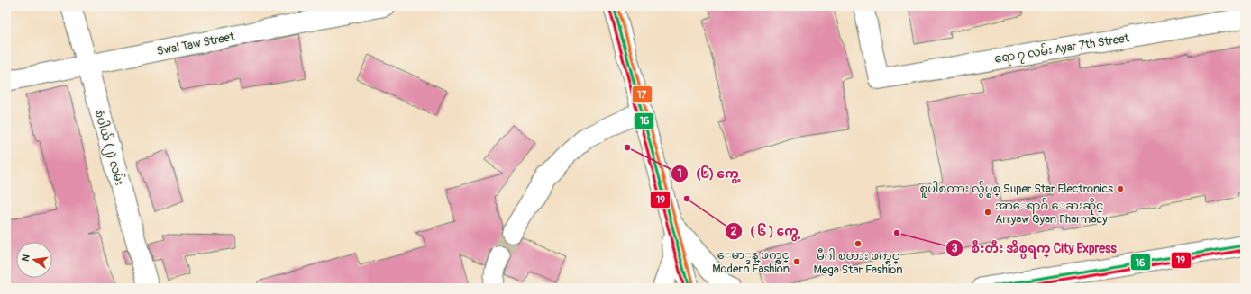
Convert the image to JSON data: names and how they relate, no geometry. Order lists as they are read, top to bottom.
{
  "streets": {
    "street": ["Swal Taw Street", "ဧရာ ၇ လမ်း Ayar 7th Street", "စံပါယ် (၂) လမ်း"]
  },
  "crossings": [
    ["Swal Taw Street", "စံပါယ် (၂) လမ်း"]
  ],
  "places": [
    "(၆) ကွေ့",
    "စူပါစတား လ်ွပ္စစ္ Super Star Electronics",
    "( ၆ ) ကွေ့",
    "အာေရာဂ်ံ ေဆးဆိုင္ Arryaw Gyan Pharmacy",
    "စီးတီး အိစ္ပရက္ City Express",
    "မီဂါ စတား ဖက္ရွင္ Mega Star Fashion",
    "ေမာ္ဒန္ ဖက္ရွင္ Modern Fashion"
  ],
  "lines": ["transit line 16", "transit line 17", "transit line 19"],
  "north": "left"
}
